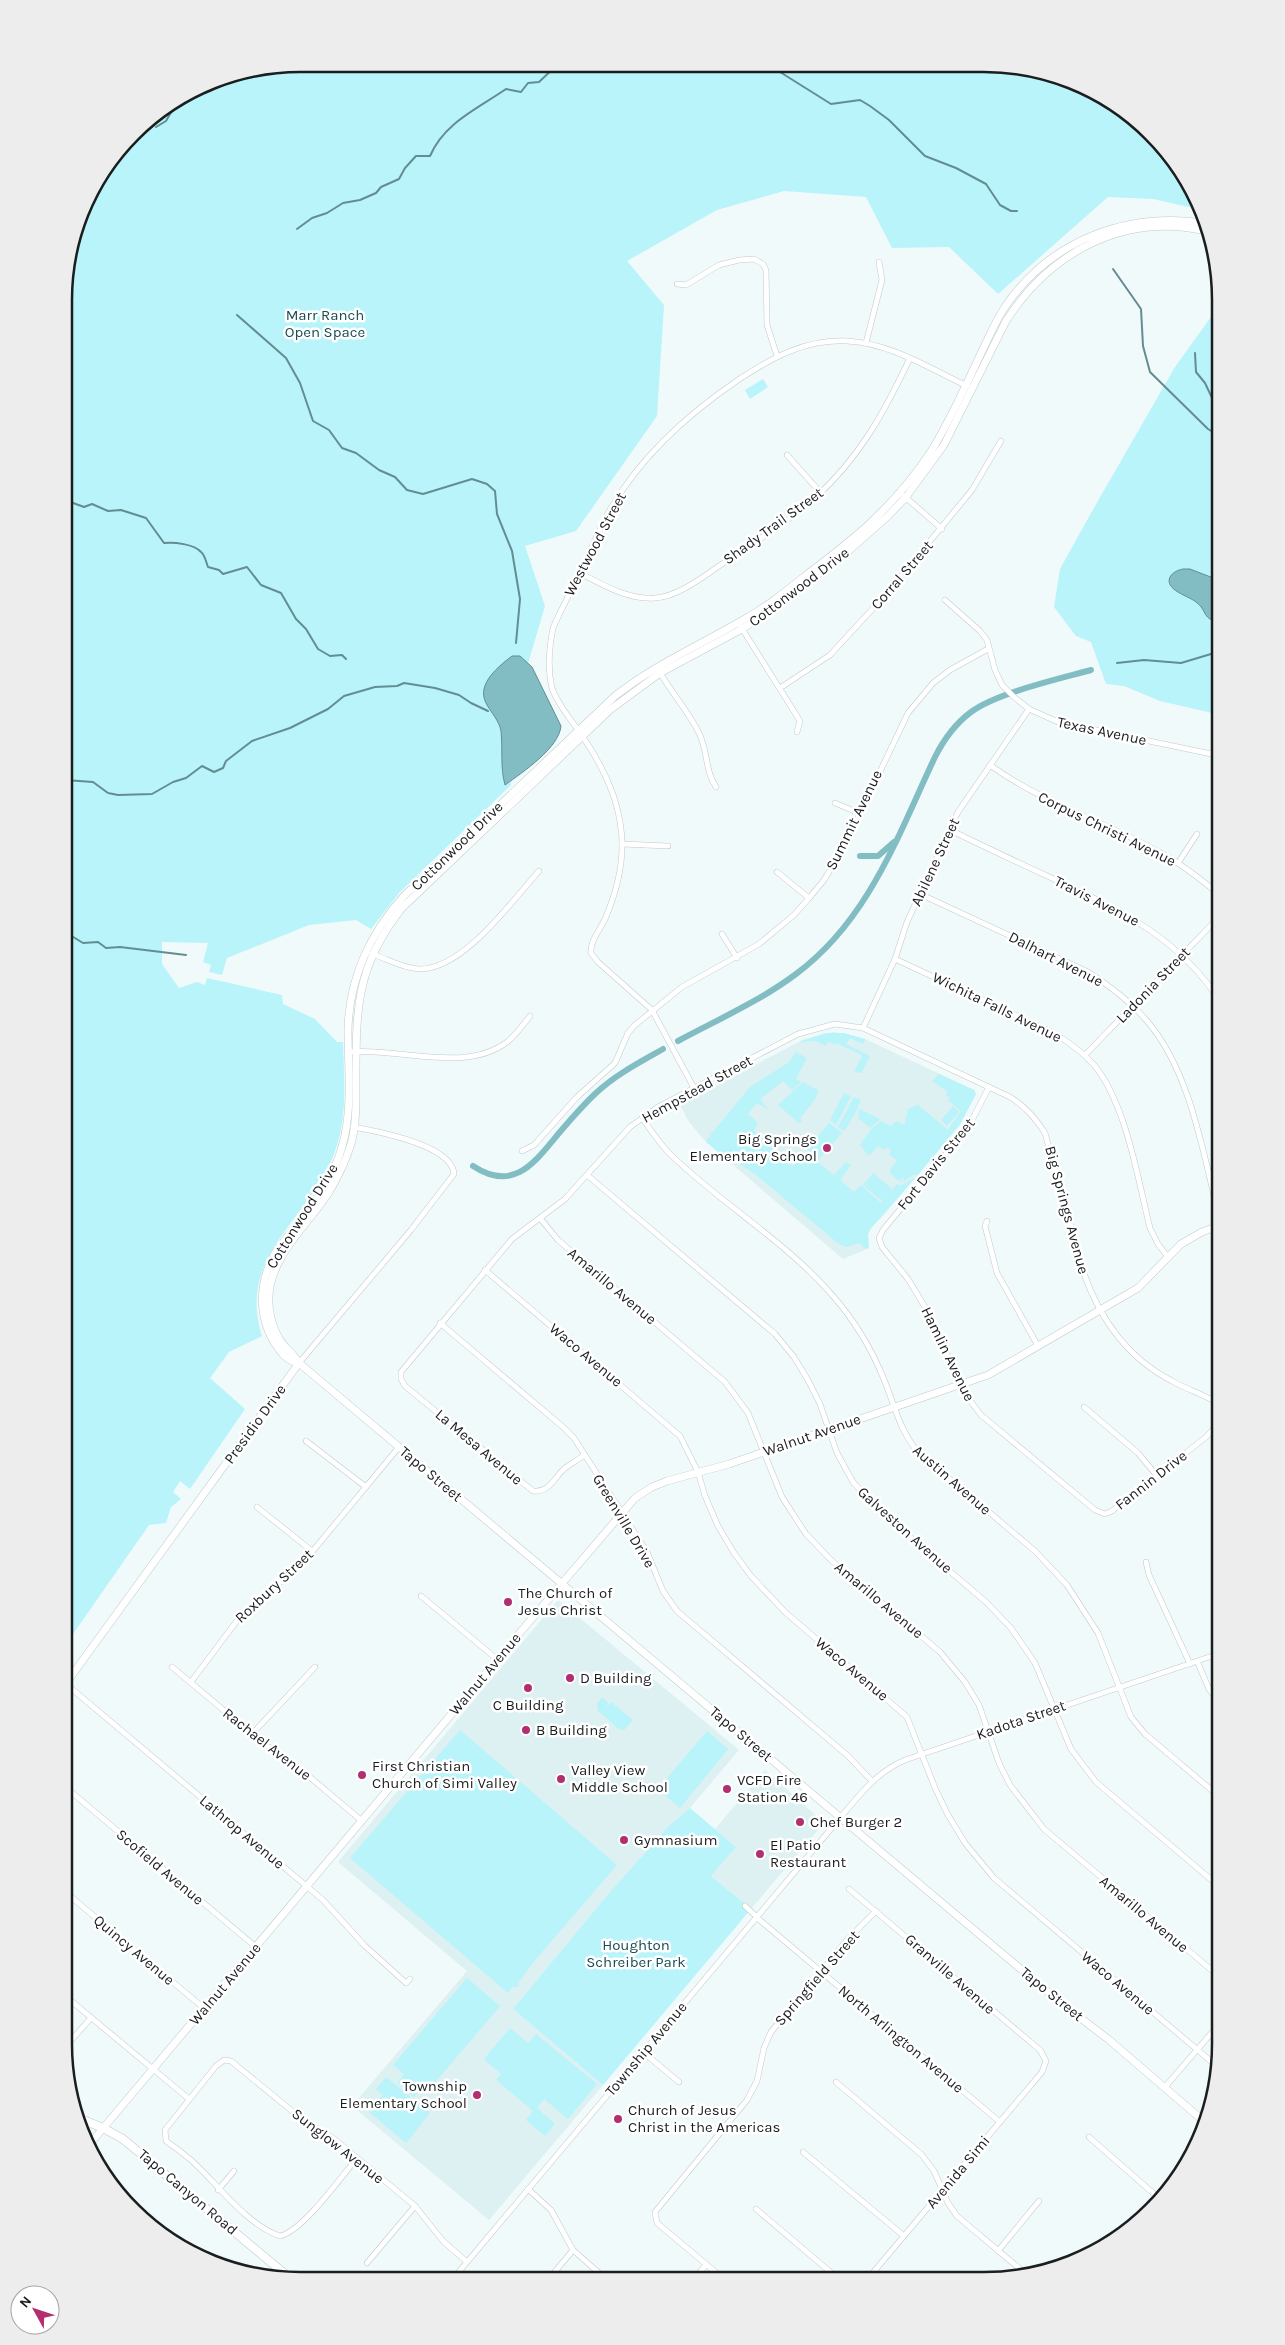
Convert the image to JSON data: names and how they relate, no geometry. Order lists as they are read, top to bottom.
{
  "streets": {
    "main road": ["Tapo Canyon Road"],
    "street": [
      "Shady Trail Street",
      "Westwood Street",
      "Corral Street",
      "Cottonwood Drive",
      "Texas Avenue",
      "Summit Avenue",
      "Corpus Christi Avenue",
      "Abilene Street",
      "Travis Avenue",
      "Dalhart Avenue",
      "Ladonia Street",
      "Wichita Falls Avenue",
      "Hempstead Street",
      "Fort Davis Street",
      "Big Springs Avenue",
      "Amarillo Avenue",
      "Hamlin Avenue",
      "Waco Avenue",
      "Presidio Drive",
      "Walnut Avenue",
      "La Mesa Avenue",
      "Tapo Street",
      "Austin Avenue",
      "Fannin Drive",
      "Greenville Drive",
      "Galveston Avenue",
      "Roxbury Street",
      "Kadota Street",
      "Rachael Avenue",
      "Lathrop Avenue",
      "Scofield Avenue",
      "Quincy Avenue",
      "Granville Avenue",
      "Springfield Street",
      "North Arlington Avenue",
      "Township Avenue",
      "Sunglow Avenue",
      "Avenida Simi"
    ]
  },
  "crossings": [
    ["Shady Trail Street", "Westwood Street"],
    ["Westwood Street", "Cottonwood Drive"],
    ["Westwood Street", "Summit Avenue"],
    ["Cottonwood Drive", "Presidio Drive"],
    ["Cottonwood Drive", "Tapo Street"],
    ["Texas Avenue", "Summit Avenue"],
    ["Texas Avenue", "Abilene Street"],
    ["Corpus Christi Avenue", "Abilene Street"],
    ["Abilene Street", "Travis Avenue"],
    ["Abilene Street", "Dalhart Avenue"],
    ["Abilene Street", "Wichita Falls Avenue"],
    ["Abilene Street", "Hempstead Street"],
    ["Abilene Street", "Big Springs Avenue"],
    ["Travis Avenue", "Ladonia Street"],
    ["Dalhart Avenue", "Ladonia Street"],
    ["Ladonia Street", "Wichita Falls Avenue"],
    ["Wichita Falls Avenue", "Walnut Avenue"],
    ["Hempstead Street", "Big Springs Avenue"],
    ["Hempstead Street", "Amarillo Avenue"],
    ["Hempstead Street", "Waco Avenue"],
    ["Hempstead Street", "La Mesa Avenue"],
    ["Hempstead Street", "Austin Avenue"],
    ["Hempstead Street", "Greenville Drive"],
    ["Hempstead Street", "Galveston Avenue"],
    ["Fort Davis Street", "Big Springs Avenue"],
    ["Fort Davis Street", "Hamlin Avenue"],
    ["Big Springs Avenue", "Walnut Avenue"],
    ["Amarillo Avenue", "Walnut Avenue"],
    ["Amarillo Avenue", "Kadota Street"],
    ["Hamlin Avenue", "Walnut Avenue"],
    ["Hamlin Avenue", "Fannin Drive"],
    ["Waco Avenue", "Walnut Avenue"],
    ["Waco Avenue", "Kadota Street"],
    ["Presidio Drive", "Tapo Street"],
    ["Walnut Avenue", "Tapo Street"],
    ["Walnut Avenue", "Austin Avenue"],
    ["Walnut Avenue", "Greenville Drive"],
    ["Walnut Avenue", "Galveston Avenue"],
    ["Walnut Avenue", "Rachael Avenue"],
    ["Walnut Avenue", "Lathrop Avenue"],
    ["Walnut Avenue", "Scofield Avenue"],
    ["Walnut Avenue", "Quincy Avenue"],
    ["Walnut Avenue", "Tapo Canyon Road"],
    ["La Mesa Avenue", "Greenville Drive"],
    ["Tapo Street", "Roxbury Street"],
    ["Tapo Street", "Kadota Street"],
    ["Tapo Street", "Township Avenue"],
    ["Austin Avenue", "Kadota Street"],
    ["Greenville Drive", "Kadota Street"],
    ["Galveston Avenue", "Kadota Street"],
    ["Roxbury Street", "Rachael Avenue"],
    ["Kadota Street", "Township Avenue"],
    ["Granville Avenue", "Springfield Street"],
    ["Granville Avenue", "Avenida Simi"],
    ["Springfield Street", "North Arlington Avenue"],
    ["North Arlington Avenue", "Township Avenue"],
    ["North Arlington Avenue", "Avenida Simi"],
    ["Township Avenue", "Sunglow Avenue"]
  ],
  "parks": ["Marr Ranch Open Space", "Houghton Schreiber Park"],
  "places": [
    "Big Springs Elementary School",
    "The Church of Jesus Christ",
    "D Building",
    "C Building",
    "B Building",
    "First Christian Church of Simi Valley",
    "Valley View Middle School",
    "VCFD Fire Station 46",
    "Chef Burger 2",
    "Gymnasium",
    "El Patio Restaurant",
    "Township Elementary School",
    "Church of Jesus Christ in the Americas"
  ],
  "north": "top left"
}
